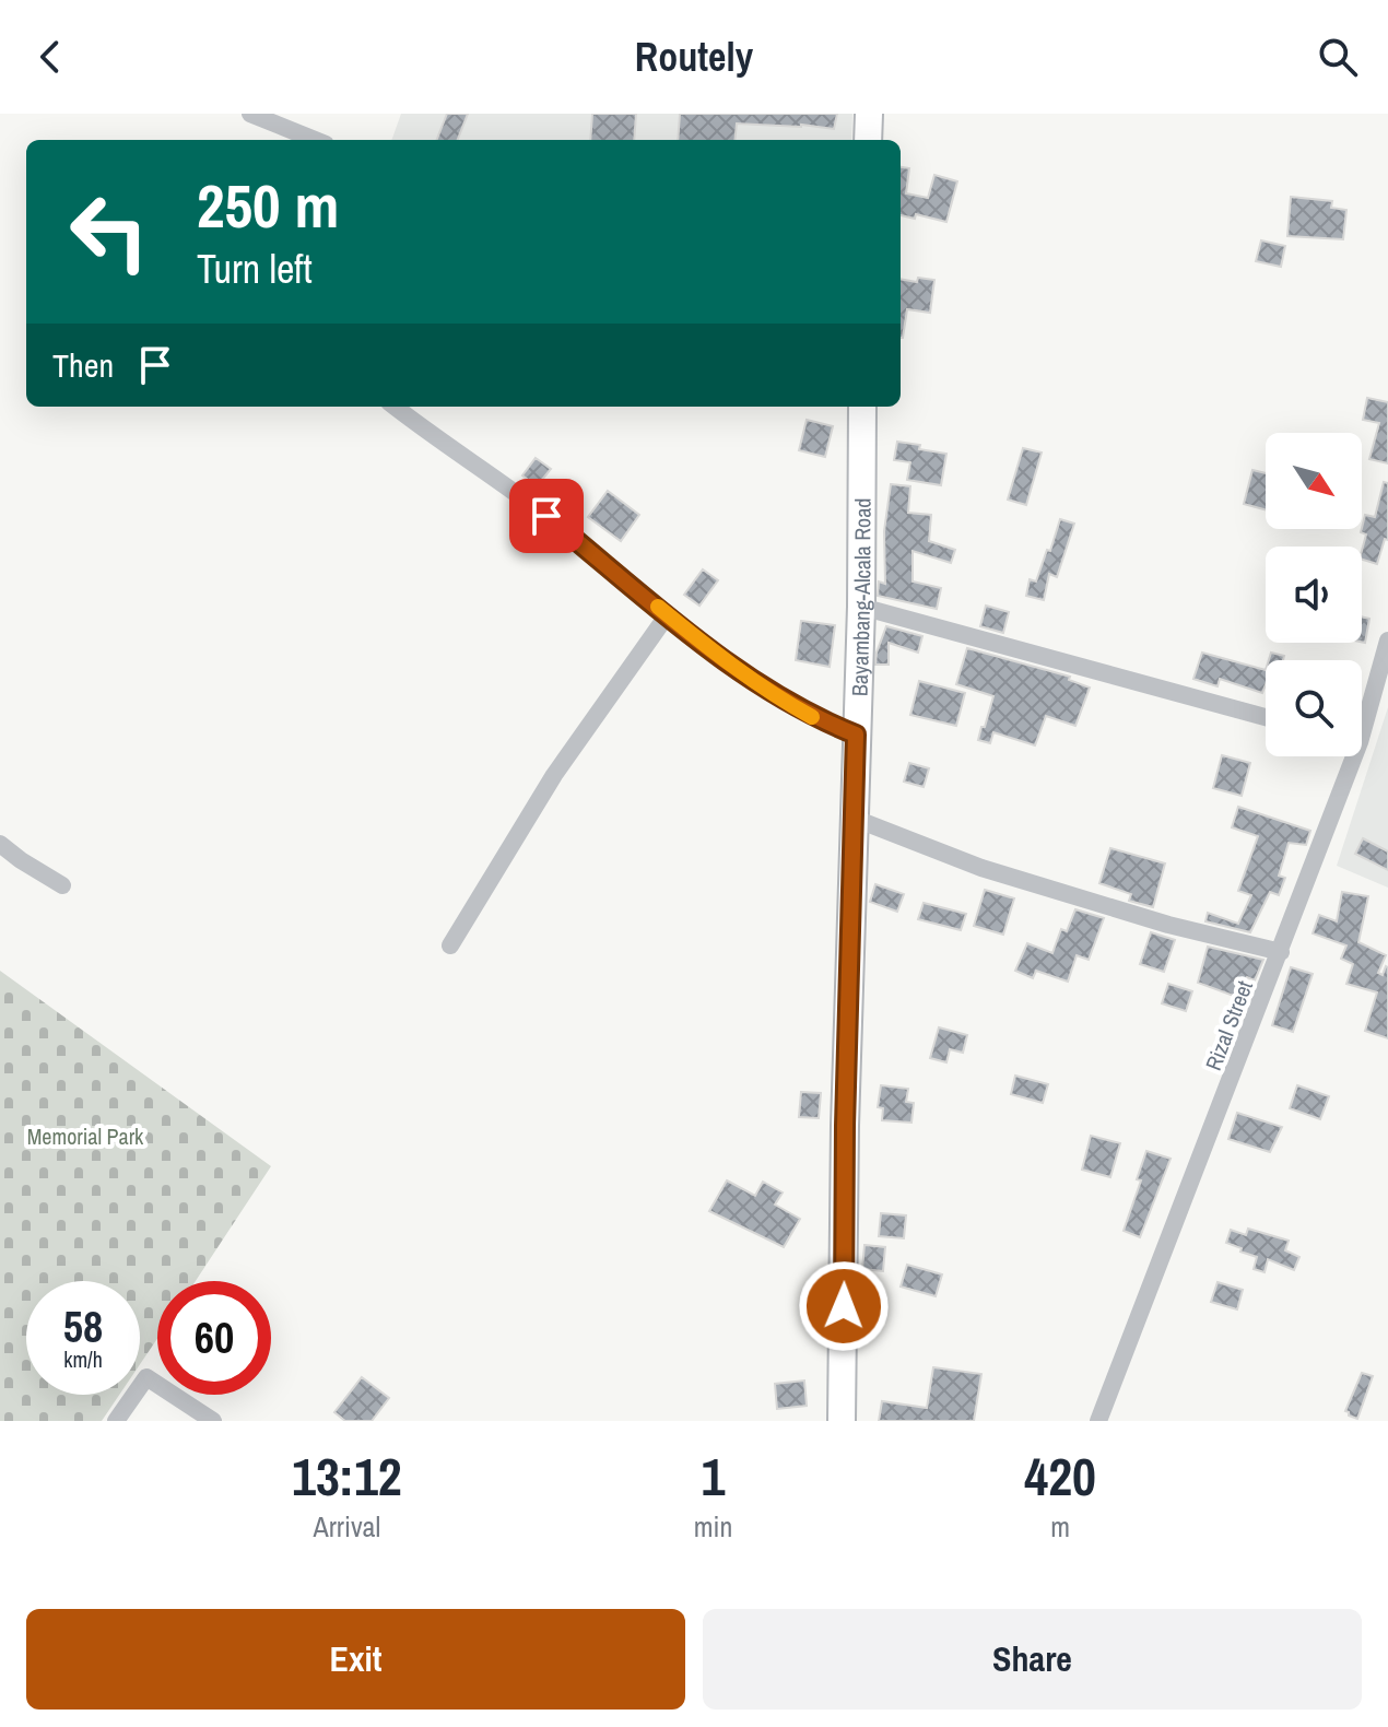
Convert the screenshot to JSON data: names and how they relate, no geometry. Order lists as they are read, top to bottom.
{
  "streets": {
    "main road": ["Bayambang-Alcala Road"],
    "street": ["Rizal Street"]
  },
  "parks": ["Memorial Park"],
  "north": "bottom right",
  "page": {
    "header": "Routely",
    "turn": ["250 m", "Turn left"],
    "then": "Then",
    "speed": "58 km/h",
    "limit": "60",
    "eta": [
      "13:12",
      "Arrival",
      "1",
      "min",
      "420",
      "m"
    ],
    "buttons": ["Exit", "Share"]
  }
}
